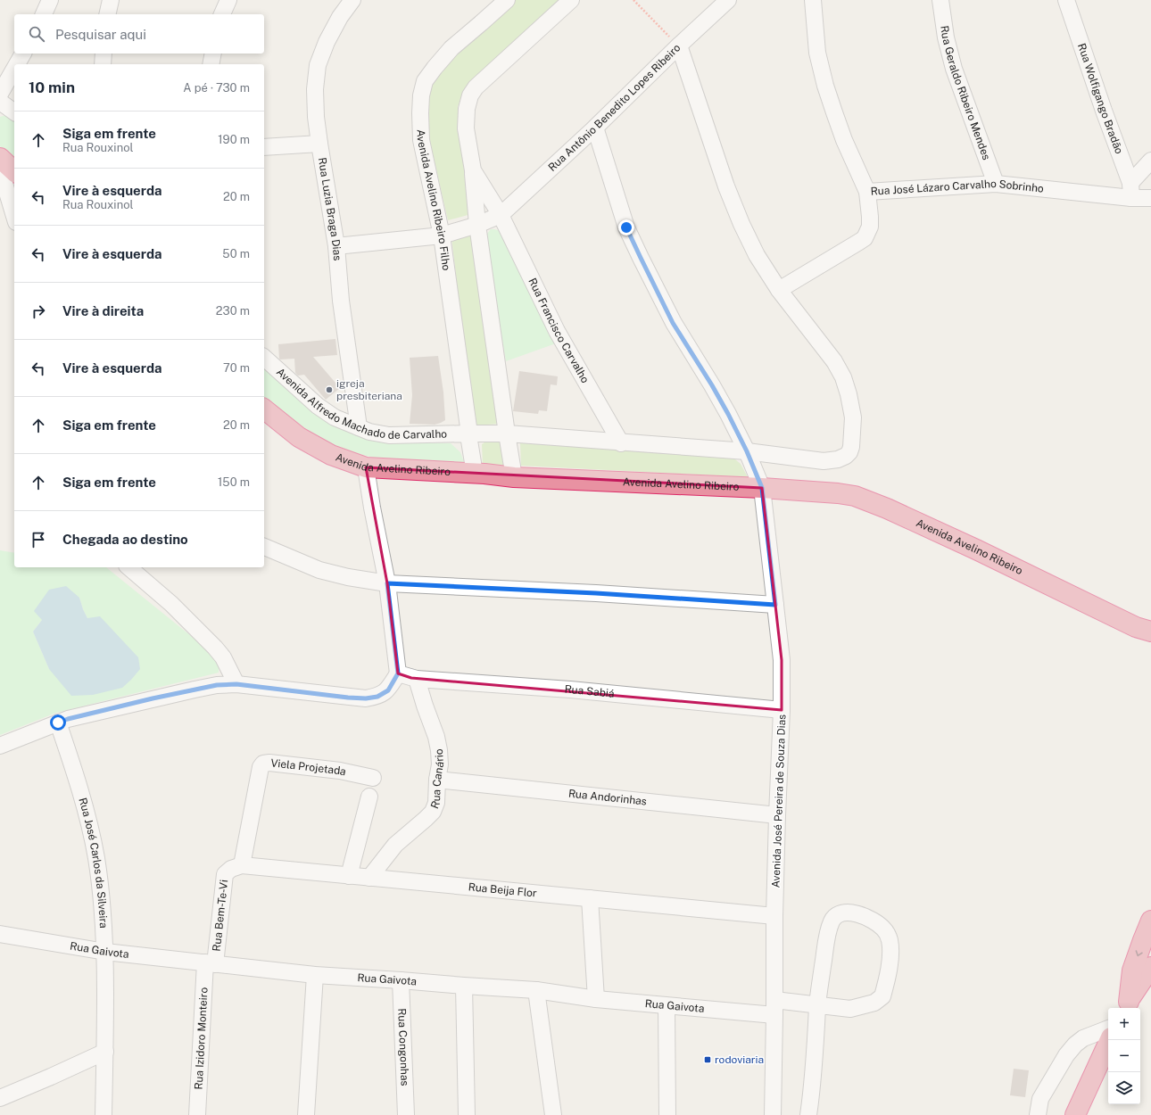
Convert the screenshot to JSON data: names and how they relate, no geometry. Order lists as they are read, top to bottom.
{
  "streets": {
    "highway": ["Avenida Avelino Ribeiro"],
    "street": [
      "Rua Geraldo Ribeiro Mendes",
      "Rua Wolfigango Bradão",
      "Rua Antônio Benedito Lopes Ribeiro",
      "Rua José Lázaro Carvalho Sobrinho",
      "Avenida Avelino Ribeiro Filho",
      "Rua Luzia Braga Dias",
      "Rua Francisco Carvalho",
      "Avenida Alfredo Machado de Carvalho",
      "Rua Sabiá",
      "Viela Projetada",
      "Rua Canário",
      "Rua Andorinhas",
      "Avenida José Pereira de Souza Dias",
      "Rua José Carlos da Silveira",
      "Rua Beija Flor",
      "Rua Bem-Te-Vi",
      "Rua Gaivota",
      "Rua Izidoro Monteiro",
      "Rua Congonhas"
    ]
  },
  "crossings": [
    ["Rua Geraldo Ribeiro Mendes", "Rua José Lázaro Carvalho Sobrinho"],
    ["Rua Wolfigango Bradão", "Rua José Lázaro Carvalho Sobrinho"],
    ["Rua Antônio Benedito Lopes Ribeiro", "Avenida Avelino Ribeiro Filho"],
    ["Rua Antônio Benedito Lopes Ribeiro", "Rua Luzia Braga Dias"],
    ["Rua Antônio Benedito Lopes Ribeiro", "Rua Francisco Carvalho"],
    ["Avenida Avelino Ribeiro Filho", "Avenida Alfredo Machado de Carvalho"],
    ["Rua Luzia Braga Dias", "Avenida Alfredo Machado de Carvalho"],
    ["Rua Francisco Carvalho", "Avenida Alfredo Machado de Carvalho"],
    ["Avenida Alfredo Machado de Carvalho", "Avenida Avelino Ribeiro"],
    ["Avenida Avelino Ribeiro", "Avenida José Pereira de Souza Dias"],
    ["Rua Sabiá", "Rua Canário"],
    ["Rua Sabiá", "Avenida José Pereira de Souza Dias"],
    ["Viela Projetada", "Rua Beija Flor"],
    ["Viela Projetada", "Rua Bem-Te-Vi"],
    ["Rua Canário", "Rua Andorinhas"],
    ["Rua Canário", "Rua Beija Flor"],
    ["Rua Andorinhas", "Avenida José Pereira de Souza Dias"],
    ["Avenida José Pereira de Souza Dias", "Rua Beija Flor"],
    ["Avenida José Pereira de Souza Dias", "Rua Gaivota"],
    ["Rua José Carlos da Silveira", "Rua Gaivota"],
    ["Rua Beija Flor", "Rua Bem-Te-Vi"],
    ["Rua Bem-Te-Vi", "Rua Gaivota"],
    ["Rua Bem-Te-Vi", "Rua Izidoro Monteiro"],
    ["Rua Gaivota", "Rua Izidoro Monteiro"],
    ["Rua Gaivota", "Rua Congonhas"]
  ],
  "places": {
    "other": ["igreja presbiteriana"],
    "transit": ["rodoviaria"]
  },
  "page": {
    "search": "Pesquisar aqui",
    "heading": ["10 min", "A pé · 730 m"],
    "list": [
      ["Siga em frente", "Rua Rouxinol", "190 m"],
      ["Vire à esquerda", "Rua Rouxinol", "20 m"],
      ["Vire à esquerda", "50 m"],
      ["Vire à direita", "230 m"],
      ["Vire à esquerda", "70 m"],
      ["Siga em frente", "20 m"],
      ["Siga em frente", "150 m"],
      "Chegada ao destino"
    ],
    "map_buttons": ["+", "−"]
  }
}
